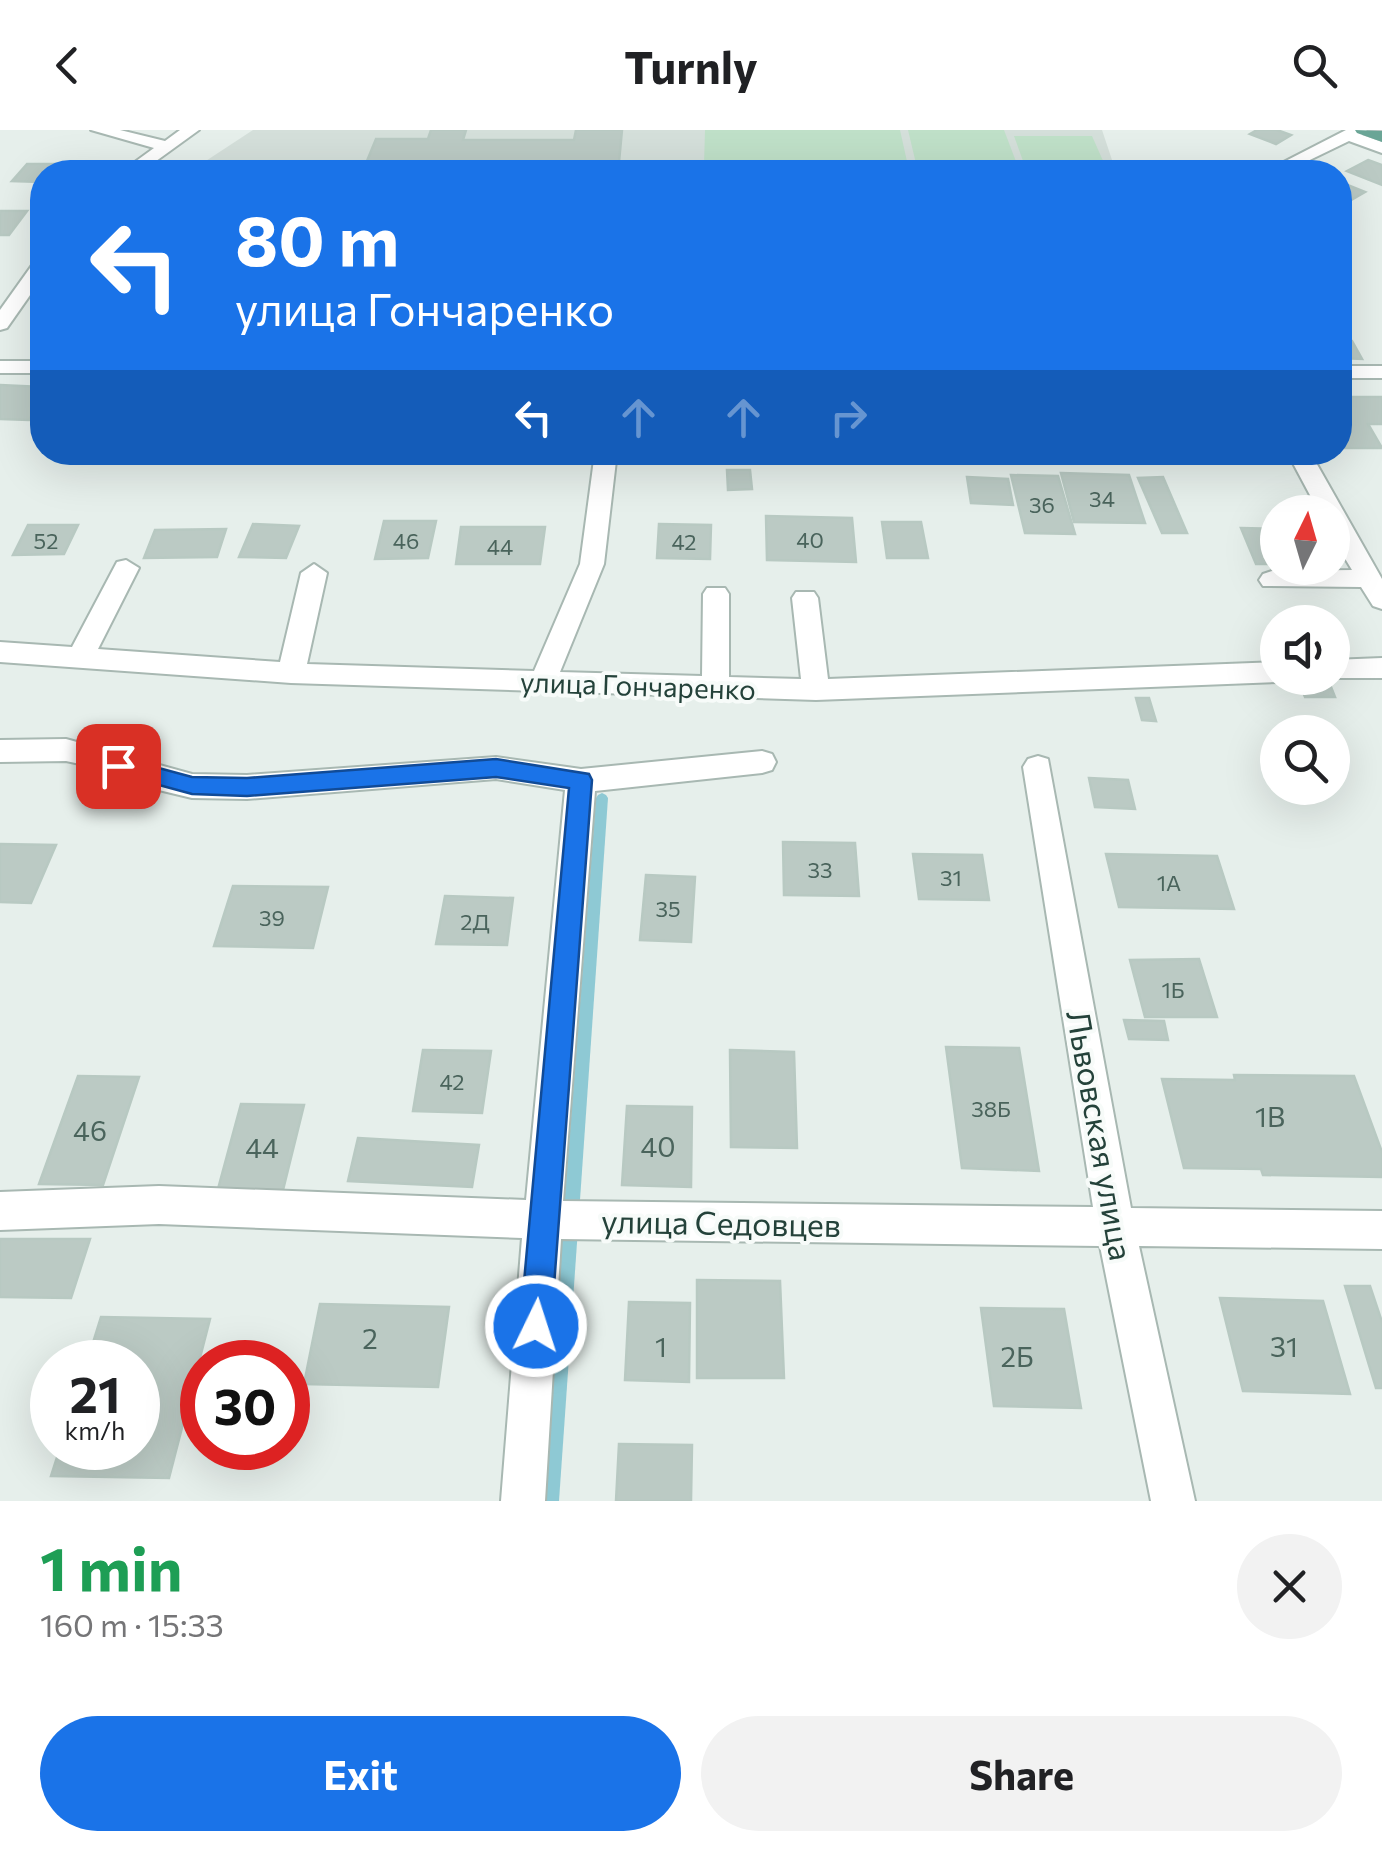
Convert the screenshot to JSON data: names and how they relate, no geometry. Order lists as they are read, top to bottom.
{
  "streets": {
    "street": ["улица Гончаренко", "Львовская улица", "улица Седовцев"]
  },
  "crossings": [
    ["Львовская улица", "улица Седовцев"]
  ],
  "house_numbers": [
    "34",
    "36",
    "40",
    "52",
    "46",
    "42",
    "44",
    "33",
    "31",
    "1А",
    "35",
    "39",
    "2Д",
    "1Б",
    "42",
    "38Б",
    "1В",
    "46",
    "40",
    "44",
    "2",
    "1",
    "31",
    "2Б"
  ],
  "north": "top",
  "page": {
    "header": "Turnly",
    "turn": ["80 m", "улица Гончаренко"],
    "speed": "21 km/h",
    "limit": "30",
    "heading": ["1 min", "160 m · 15:33"],
    "buttons": ["Exit", "Share"]
  }
}
